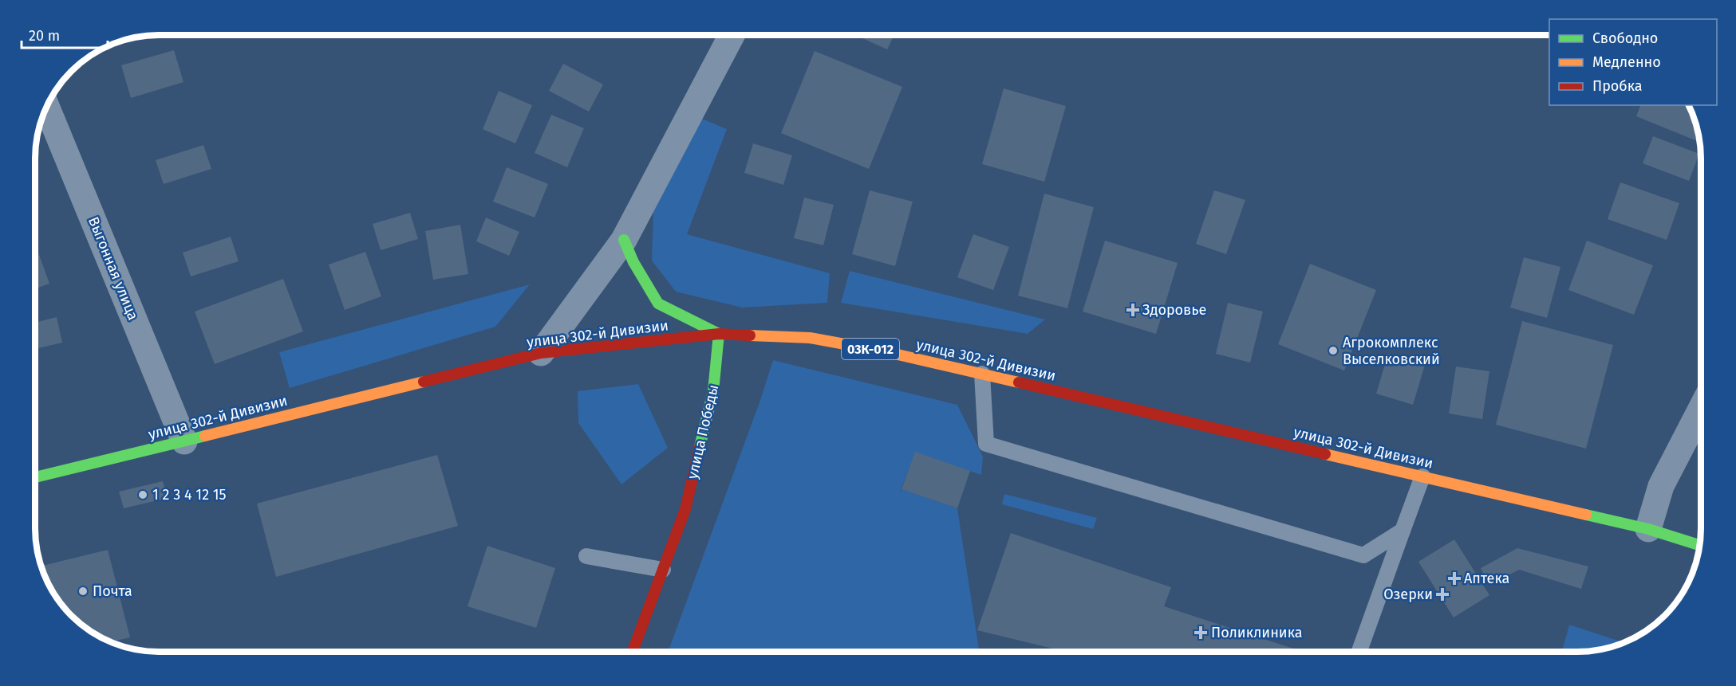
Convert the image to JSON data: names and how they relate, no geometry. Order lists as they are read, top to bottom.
{
  "streets": {
    "main road": ["улица 302-й Дивизии", "03К-012", "улица Победы"],
    "street": ["Выгонная улица"]
  },
  "crossings": [
    ["Выгонная улица", "улица 302-й Дивизии"],
    ["улица 302-й Дивизии", "улица Победы"]
  ],
  "places": {
    "health": [
      "Здоровье",
      "Аптека",
      "Озерки",
      "Поликлиника"
    ],
    "other": ["Агрокомплекс Выселковский", "1 2 3 4 12 15", "Почта"]
  },
  "legend": ["Свободно", "Медленно", "Пробка"],
  "scale_bar": "20 m"
}
